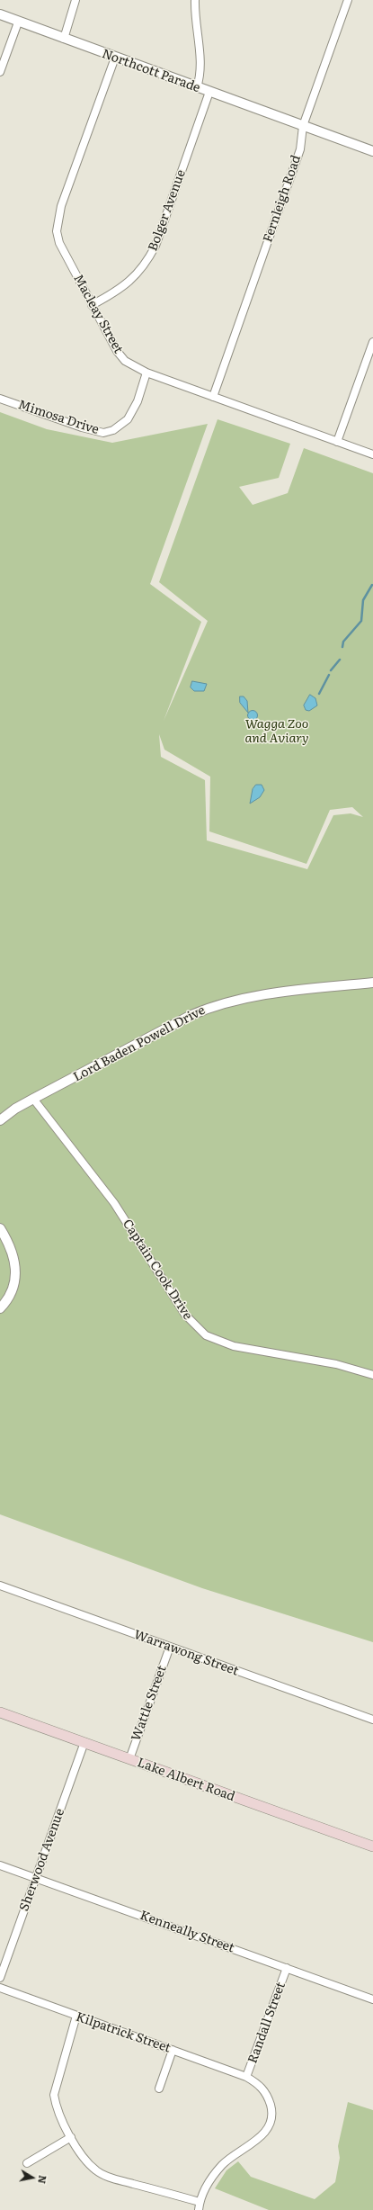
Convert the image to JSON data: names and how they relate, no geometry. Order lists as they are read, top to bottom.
{
  "streets": {
    "main road": ["Lake Albert Road"],
    "street": [
      "Northcott Parade",
      "Fernleigh Road",
      "Bolger Avenue",
      "Macleay Street",
      "Mimosa Drive",
      "Lord Baden Powell Drive",
      "Captain Cook Drive",
      "Warrawong Street",
      "Wattle Street",
      "Sherwood Avenue",
      "Kenneally Street",
      "Randall Street",
      "Kilpatrick Street"
    ]
  },
  "crossings": [
    ["Northcott Parade", "Fernleigh Road"],
    ["Northcott Parade", "Bolger Avenue"],
    ["Northcott Parade", "Macleay Street"],
    ["Fernleigh Road", "Macleay Street"],
    ["Bolger Avenue", "Macleay Street"],
    ["Macleay Street", "Mimosa Drive"],
    ["Lord Baden Powell Drive", "Captain Cook Drive"],
    ["Warrawong Street", "Wattle Street"],
    ["Wattle Street", "Lake Albert Road"],
    ["Lake Albert Road", "Sherwood Avenue"],
    ["Sherwood Avenue", "Kenneally Street"],
    ["Kenneally Street", "Randall Street"],
    ["Randall Street", "Kilpatrick Street"]
  ],
  "parks": ["Wagga Zoo and Aviary"],
  "north": "right"
}
